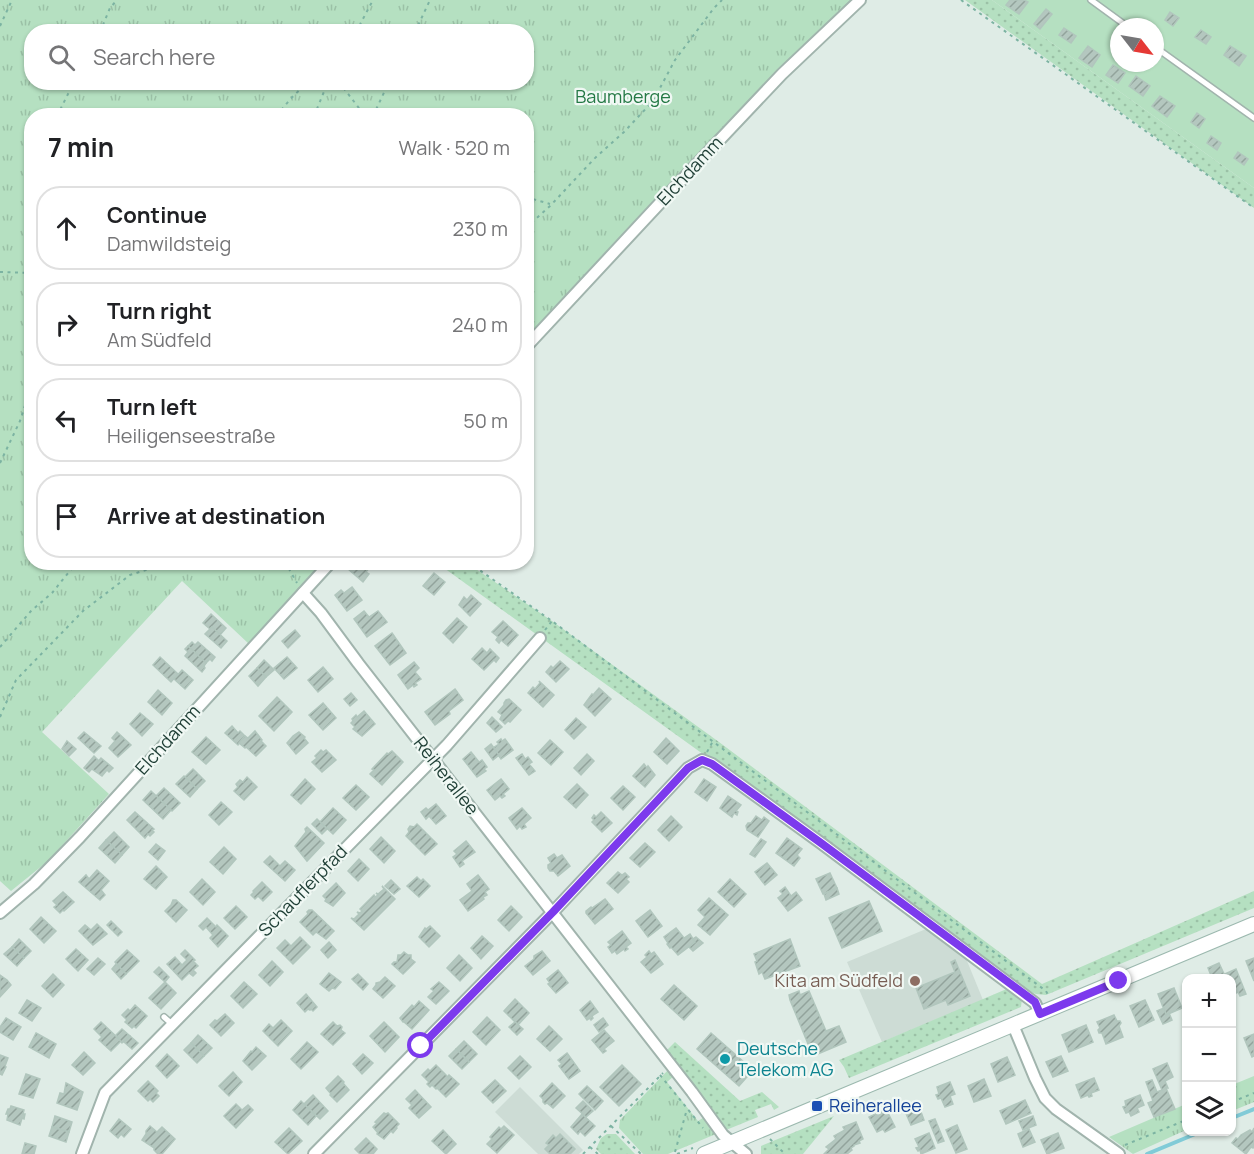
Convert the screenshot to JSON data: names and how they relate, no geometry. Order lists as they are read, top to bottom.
{
  "streets": {
    "street": ["Elchdamm", "Reiherallee", "Schauflerpfad"]
  },
  "crossings": [
    ["Elchdamm", "Reiherallee"],
    ["Reiherallee", "Schauflerpfad"]
  ],
  "parks": ["Baumberge"],
  "places": {
    "other": ["Kita am Südfeld", "Deutsche Telekom AG"],
    "transit": ["Reiherallee"]
  },
  "north": "bottom right",
  "page": {
    "search": "Search here",
    "heading": ["7 min", "Walk · 520 m"],
    "list": [
      ["Continue", "Damwildsteig", "230 m"],
      ["Turn right", "Am Südfeld", "240 m"],
      ["Turn left", "Heiligenseestraße", "50 m"],
      "Arrive at destination"
    ],
    "map_buttons": ["+", "−"]
  }
}
